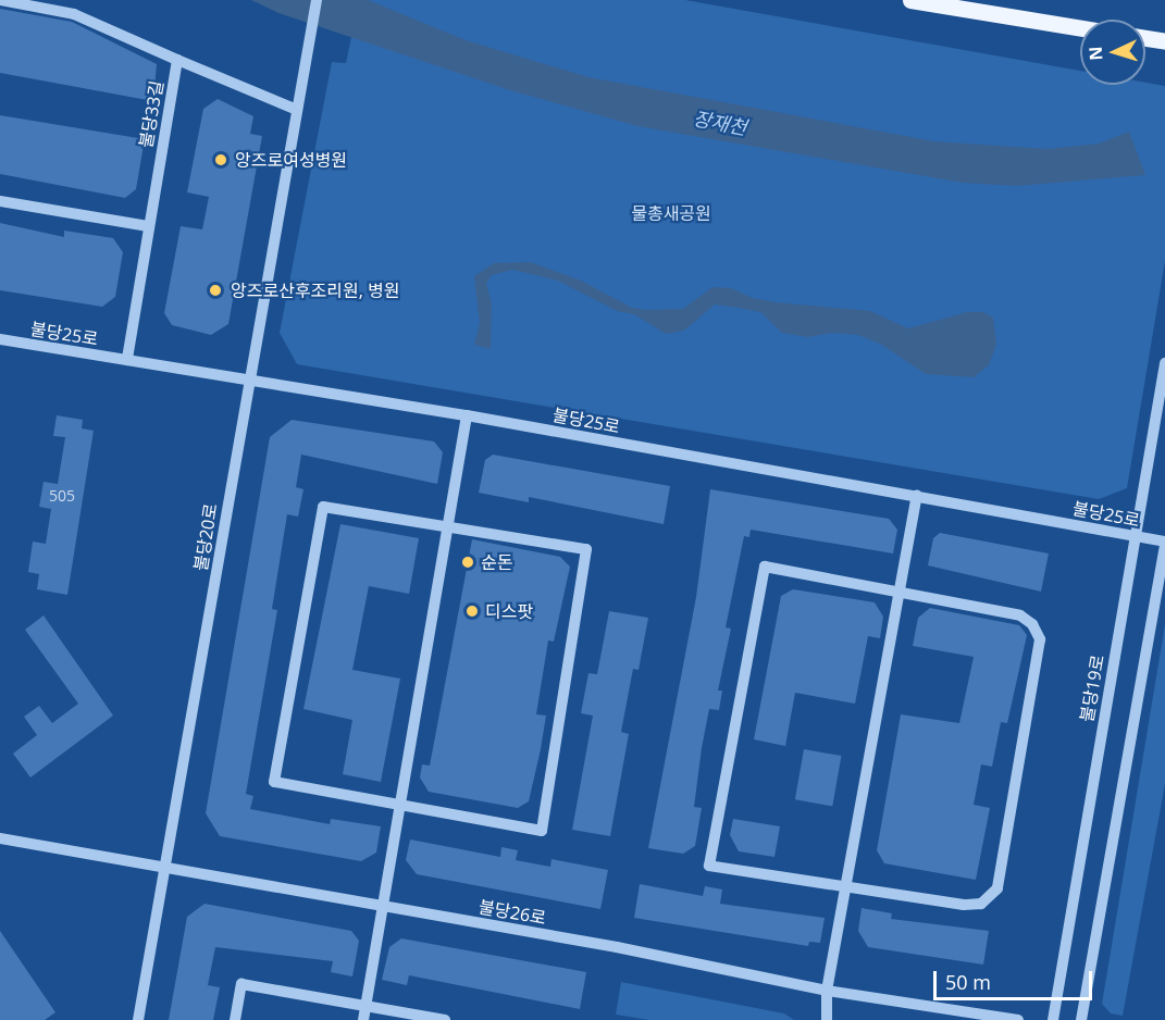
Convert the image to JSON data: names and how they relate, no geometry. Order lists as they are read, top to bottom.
{
  "streets": {
    "street": [
      "불당33길",
      "불당25로",
      "불당20로",
      "불당19로",
      "불당26로"
    ]
  },
  "crossings": [
    ["불당33길", "불당25로"],
    ["불당25로", "불당20로"],
    ["불당25로", "불당19로"],
    ["불당20로", "불당26로"]
  ],
  "water": ["장재천"],
  "parks": ["물총새공원"],
  "places": [
    "앙즈로여성병원",
    "앙즈로산후조리원, 병원",
    "순돈",
    "디스팟"
  ],
  "house_numbers": ["505"],
  "scale_bar": "50 m",
  "north": "left"
}
